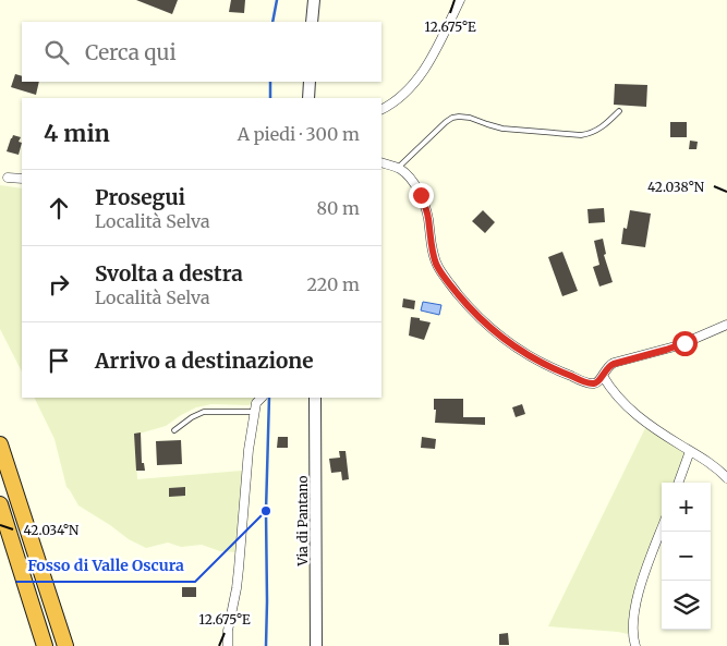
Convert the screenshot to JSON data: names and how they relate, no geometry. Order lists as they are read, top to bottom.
{
  "streets": {
    "street": ["Via di Pantano"]
  },
  "places": ["Fosso di Valle Oscura"],
  "page": {
    "search": "Cerca qui",
    "heading": ["4 min", "A piedi · 300 m"],
    "list": [
      ["Prosegui", "Località Selva", "80 m"],
      ["Svolta a destra", "Località Selva", "220 m"],
      "Arrivo a destinazione"
    ],
    "map_buttons": ["+", "−"]
  },
  "coordinates": ["12.675°E", "42.038°N", "42.034°N"]
}
